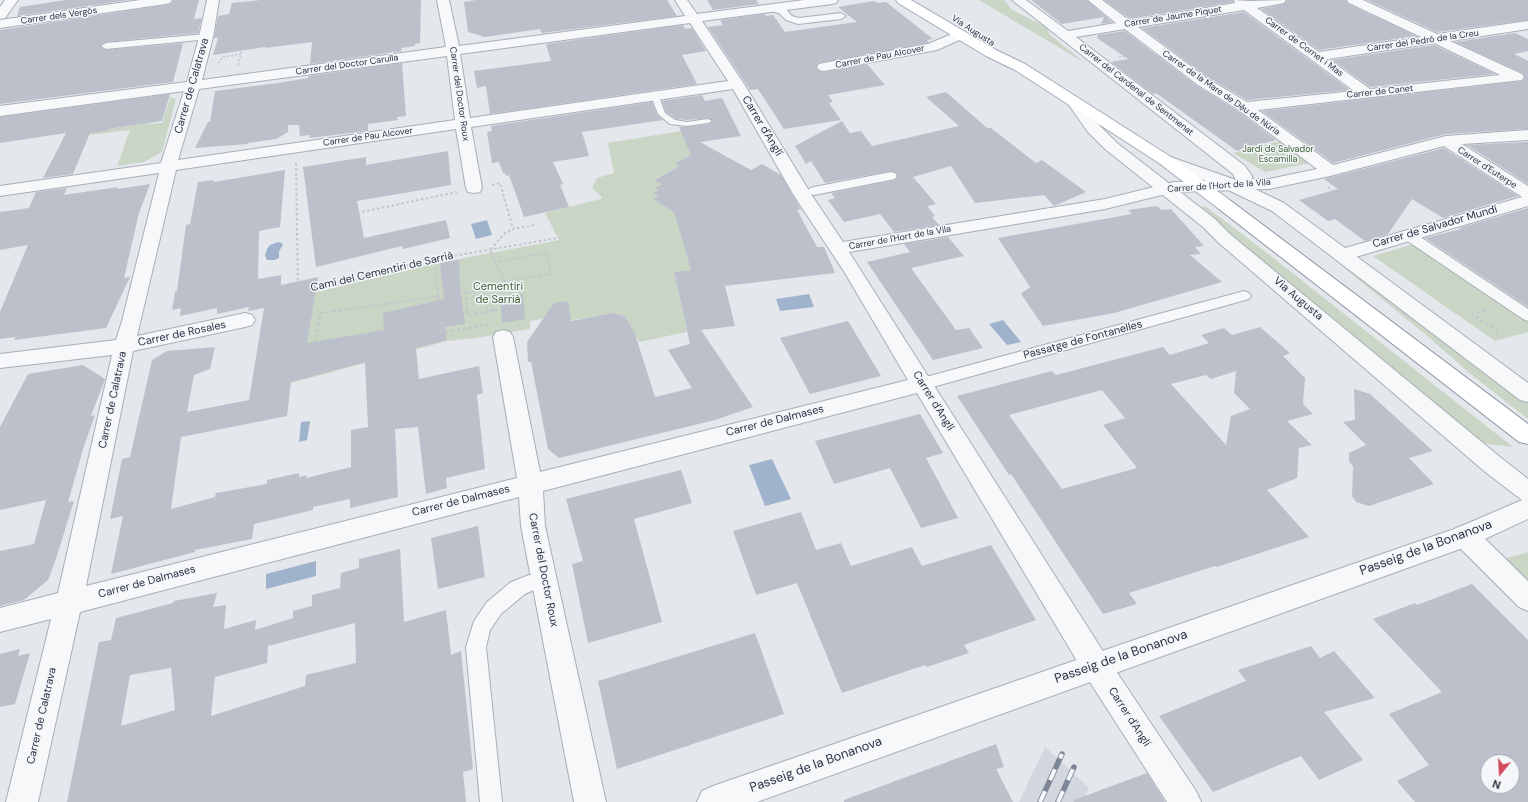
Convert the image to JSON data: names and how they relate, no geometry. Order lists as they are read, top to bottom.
{
  "streets": {
    "main road": ["Via Augusta"],
    "street": [
      "Carrer dels Vergós",
      "Carrer de Jaume Piquet",
      "Carrer del Pedró de la Creu",
      "Carrer de Cornet i Mas",
      "Carrer de Pau Alcover",
      "Carrer del Doctor Carulla",
      "Carrer de Calatrava",
      "Carrer del Cardenal de Sentmenat",
      "Carrer de Canet",
      "Carrer de la Mare de Déu de Núria",
      "Carrer del Doctor Roux",
      "Carrer d'Anglí",
      "Carrer d'Euterpe",
      "Carrer de l'Hort de la Vila",
      "Carrer de Salvador Mundí",
      "Carrer de Rosales",
      "Passatge de Fontanelles",
      "Carrer de Dalmases",
      "Passeig de la Bonanova"
    ],
    "path": ["Camí del Cementiri de Sarrià"]
  },
  "crossings": [
    ["Carrer de Jaume Piquet", "Carrer de Cornet i Mas"],
    ["Carrer de Jaume Piquet", "Carrer del Cardenal de Sentmenat"],
    ["Carrer de Jaume Piquet", "Carrer de la Mare de Déu de Núria"],
    ["Via Augusta", "Carrer de Pau Alcover"],
    ["Via Augusta", "Carrer del Cardenal de Sentmenat"],
    ["Via Augusta", "Carrer de l'Hort de la Vila"],
    ["Via Augusta", "Carrer de Salvador Mundí"],
    ["Carrer del Pedró de la Creu", "Carrer de Cornet i Mas"],
    ["Carrer de Cornet i Mas", "Carrer de Canet"],
    ["Carrer de Pau Alcover", "Carrer de Calatrava"],
    ["Carrer de Pau Alcover", "Carrer del Doctor Roux"],
    ["Carrer de Pau Alcover", "Carrer d'Anglí"],
    ["Carrer del Doctor Carulla", "Carrer de Calatrava"],
    ["Carrer del Doctor Carulla", "Carrer del Doctor Roux"],
    ["Carrer del Doctor Carulla", "Carrer d'Anglí"],
    ["Carrer de Calatrava", "Carrer de Rosales"],
    ["Carrer de Calatrava", "Carrer de Dalmases"],
    ["Carrer del Cardenal de Sentmenat", "Carrer de l'Hort de la Vila"],
    ["Carrer de Canet", "Carrer de la Mare de Déu de Núria"],
    ["Carrer de la Mare de Déu de Núria", "Carrer de l'Hort de la Vila"],
    ["Carrer del Doctor Roux", "Carrer de Dalmases"],
    ["Carrer d'Anglí", "Carrer de l'Hort de la Vila"],
    ["Carrer d'Anglí", "Passatge de Fontanelles"],
    ["Carrer d'Anglí", "Carrer de Dalmases"],
    ["Carrer d'Anglí", "Passeig de la Bonanova"],
    ["Carrer d'Euterpe", "Carrer de l'Hort de la Vila"],
    ["Passatge de Fontanelles", "Carrer de Dalmases"]
  ],
  "parks": ["Jardí de Salvador Escamilla", "Cementiri de Sarrià"],
  "north": "bottom"
}
